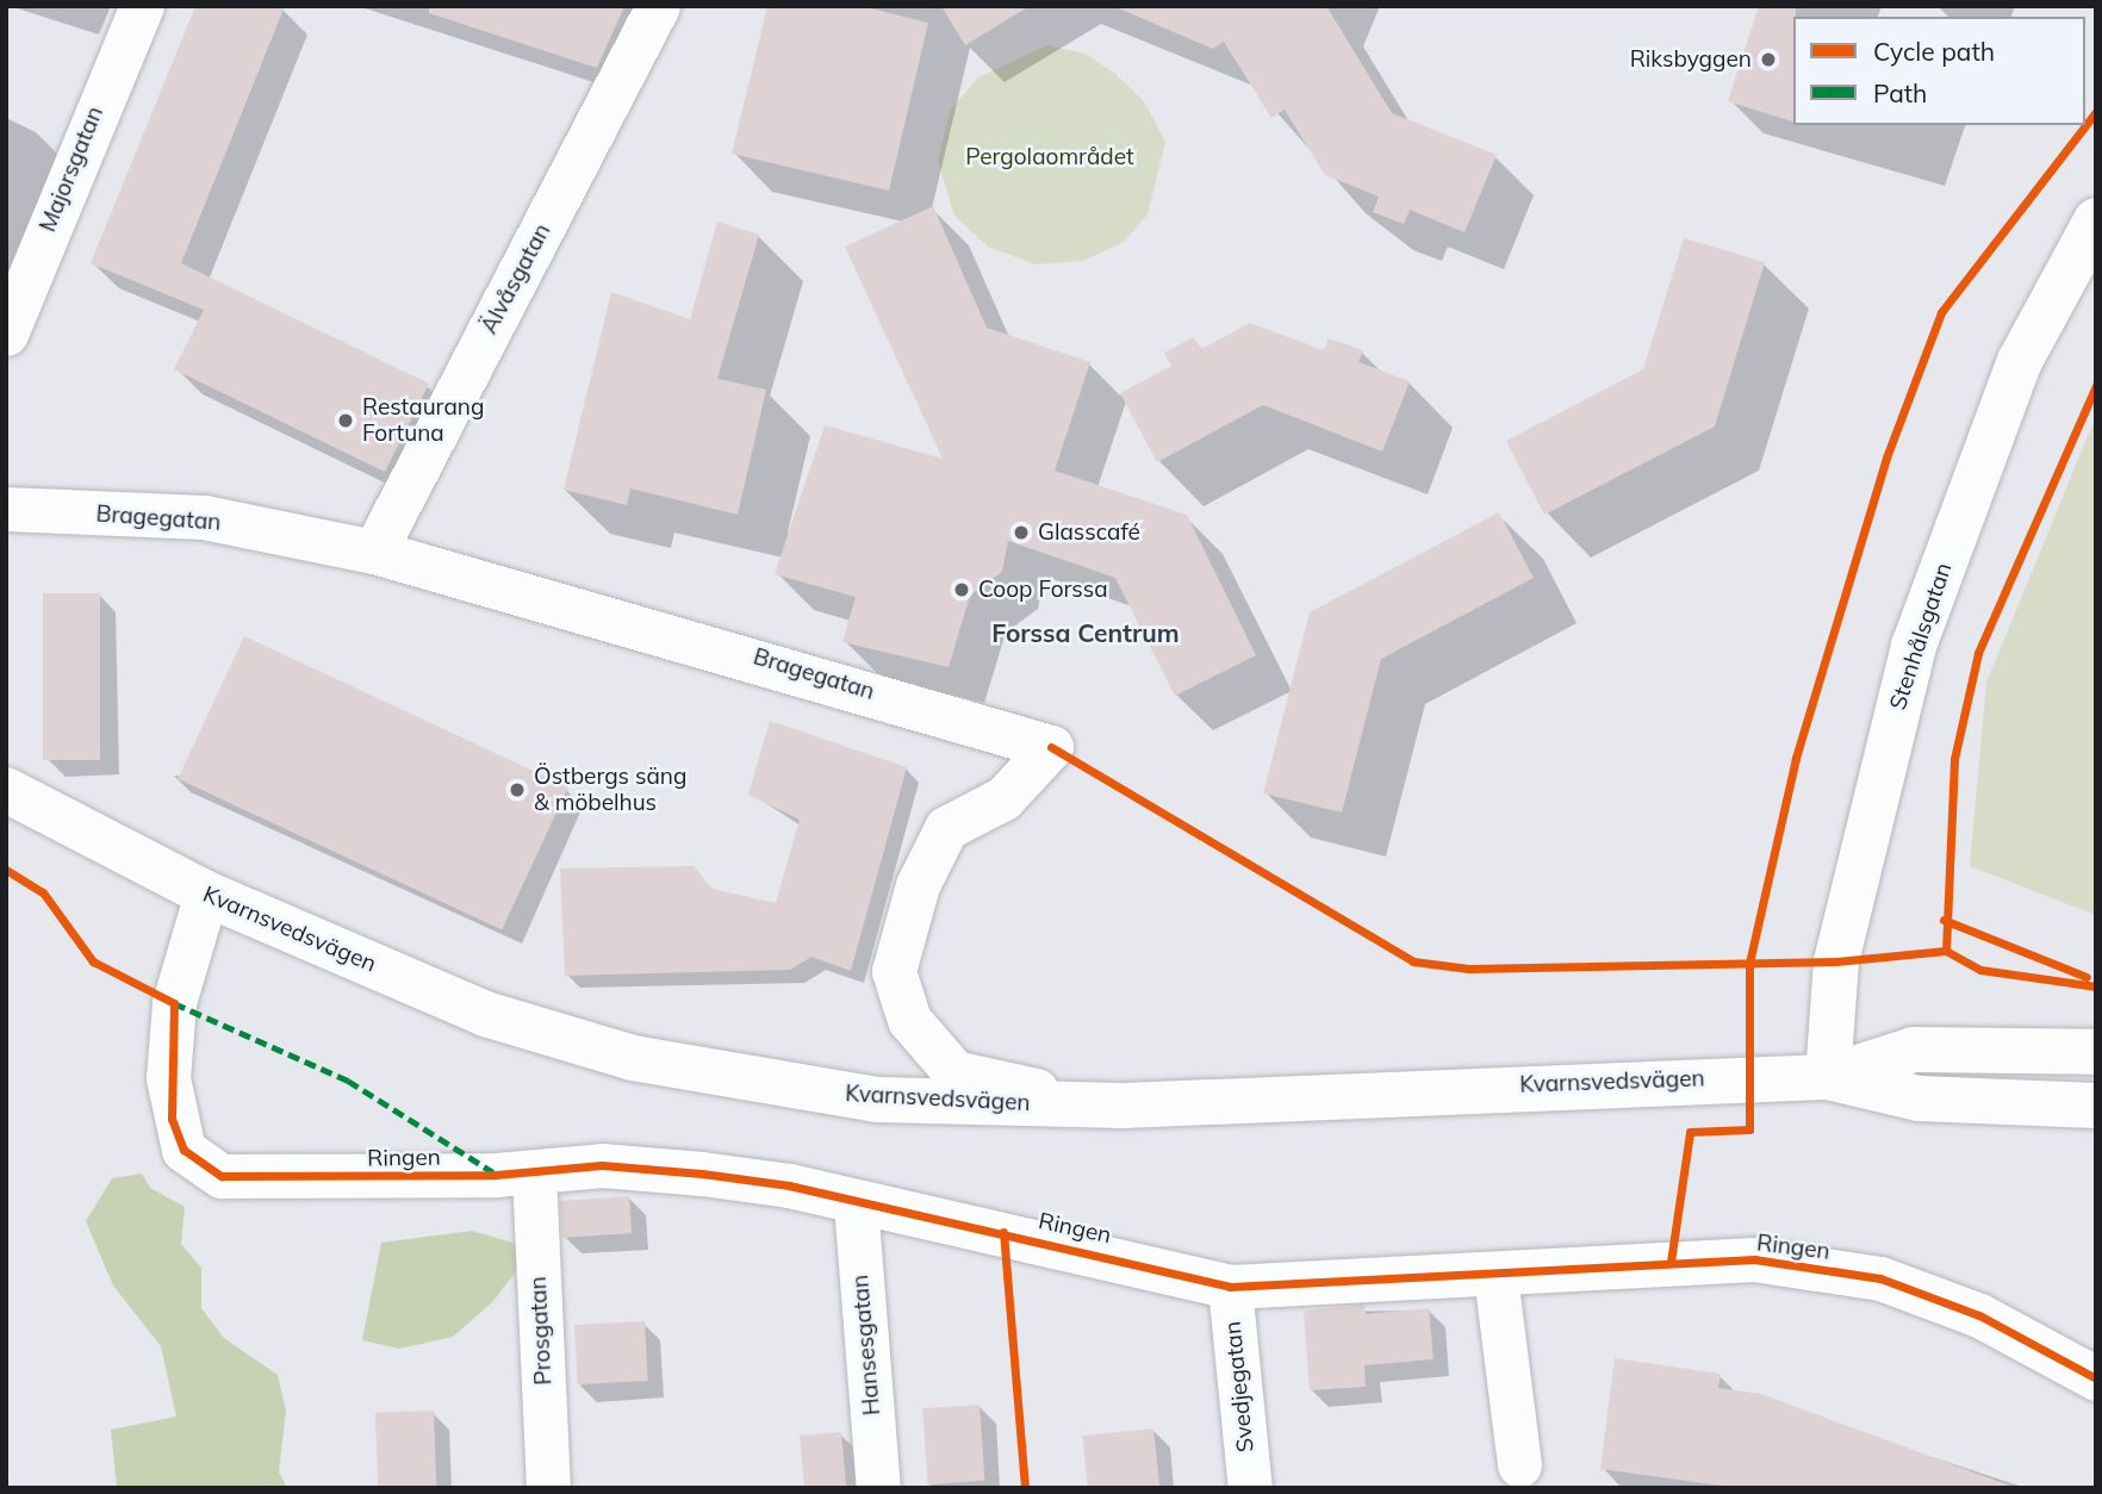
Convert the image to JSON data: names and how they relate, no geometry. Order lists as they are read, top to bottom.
{
  "streets": {
    "street": [
      "Majorsgatan",
      "Älvåsgatan",
      "Bragegatan",
      "Stenhålsgatan",
      "Kvarnsvedsvägen",
      "Ringen",
      "Prosgatan",
      "Hansesgatan",
      "Svedjegatan"
    ]
  },
  "crossings": [
    ["Älvåsgatan", "Bragegatan"],
    ["Bragegatan", "Kvarnsvedsvägen"],
    ["Stenhålsgatan", "Kvarnsvedsvägen"],
    ["Kvarnsvedsvägen", "Ringen"],
    ["Ringen", "Prosgatan"],
    ["Ringen", "Hansesgatan"],
    ["Ringen", "Svedjegatan"]
  ],
  "districts": ["Forssa Centrum"],
  "parks": ["Pergolaområdet"],
  "places": [
    "Riksbyggen",
    "Restaurang Fortuna",
    "Glasscafé",
    "Coop Forssa",
    "Östbergs säng & möbelhus"
  ],
  "legend": ["Cycle path", "Path"]
}
